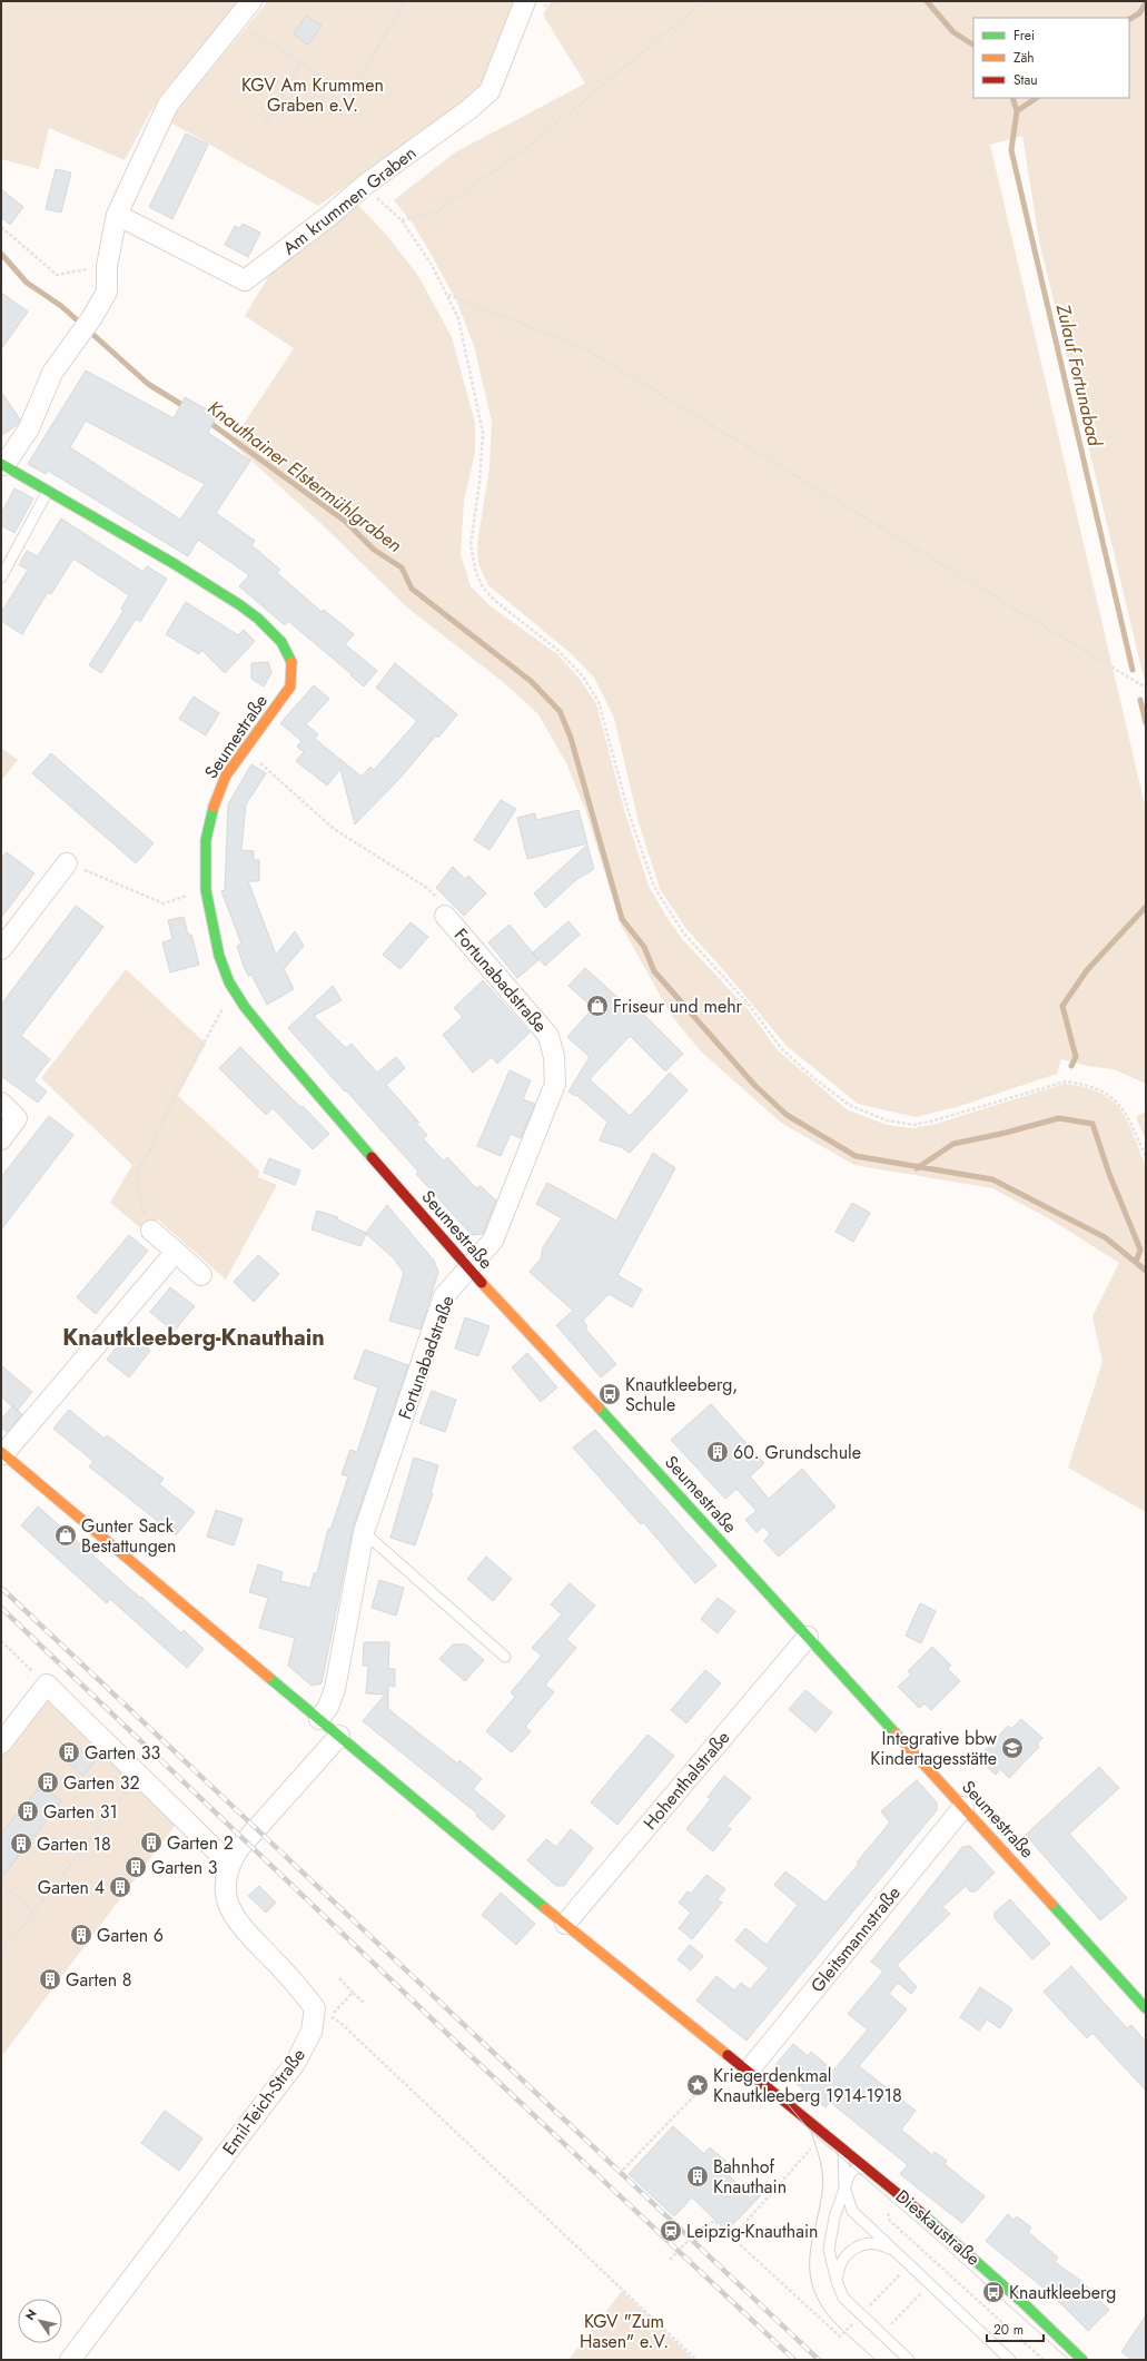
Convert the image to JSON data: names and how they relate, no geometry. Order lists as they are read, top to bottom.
{
  "streets": {
    "street": [
      "Am krummen Graben",
      "Seumestraße",
      "Fortunabadstraße",
      "Hohenthalstraße",
      "Gleitsmannstraße",
      "Emil-Teich-Straße",
      "Dieskaustraße"
    ]
  },
  "crossings": [
    ["Seumestraße", "Fortunabadstraße"],
    ["Seumestraße", "Hohenthalstraße"],
    ["Seumestraße", "Gleitsmannstraße"],
    ["Fortunabadstraße", "Dieskaustraße"],
    ["Hohenthalstraße", "Dieskaustraße"],
    ["Gleitsmannstraße", "Dieskaustraße"],
    ["Emil-Teich-Straße", "Dieskaustraße"]
  ],
  "districts": ["Knautkleeberg-Knauthain"],
  "water": ["Zulauf Fortunabad", "Knauthainer Elstermühlgraben"],
  "parks": ["KGV Am Krummen Graben e.V.", "KGV \"Zum Hasen\" e.V."],
  "places": {
    "shop": ["Friseur und mehr", "Gunter Sack Bestattungen"],
    "bus stop": ["Knautkleeberg, Schule", "Knautkleeberg"],
    "building": [
      "60. Grundschule",
      "Garten 33",
      "Garten 32",
      "Garten 31",
      "Garten 2",
      "Garten 18",
      "Garten 3",
      "Garten 4",
      "Garten 6",
      "Garten 8",
      "Bahnhof Knauthain"
    ],
    "school or university": ["Integrative bbw Kindertagesstätte"],
    "place": ["Kriegerdenkmal Knautkleeberg 1914-1918"],
    "station": ["Leipzig-Knauthain"]
  },
  "legend": ["Frei", "Zäh", "Stau"],
  "scale_bar": "20 m",
  "north": "top left"
}
